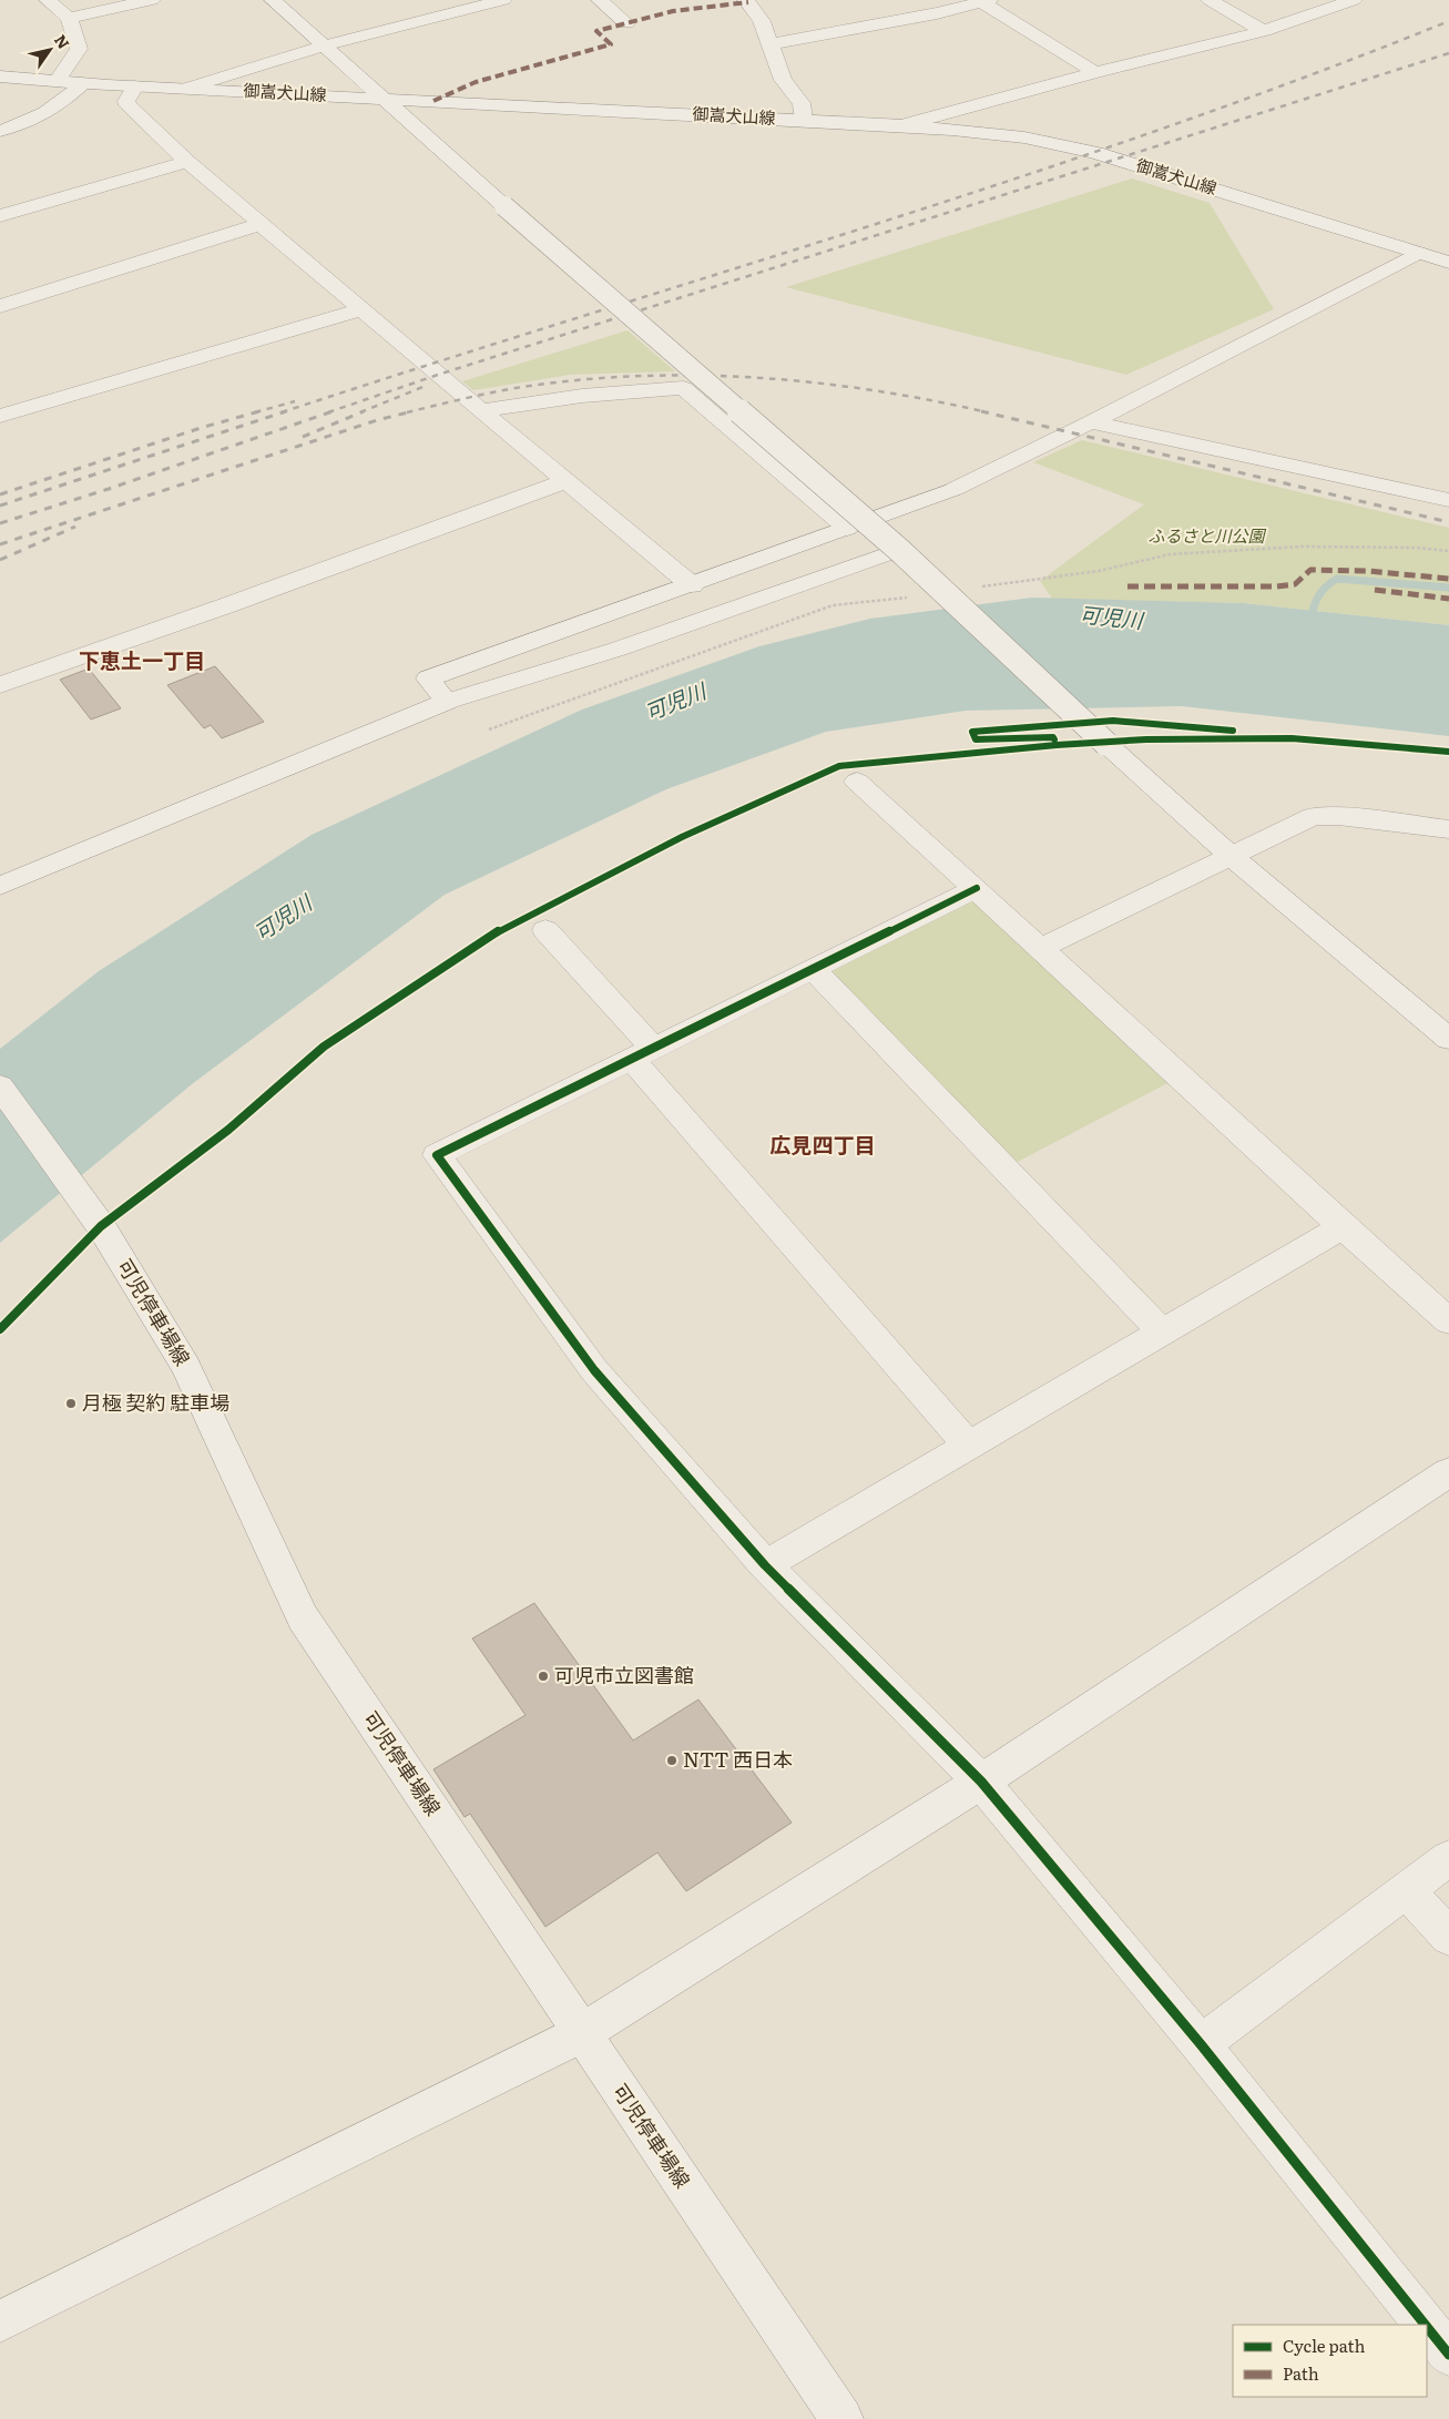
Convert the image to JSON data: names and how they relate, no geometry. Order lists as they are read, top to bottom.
{
  "streets": {
    "street": ["御嵩犬山線", "可児停車場線"]
  },
  "districts": ["下恵土一丁目", "広見四丁目"],
  "water": ["可児川"],
  "parks": ["ふるさと川公園"],
  "places": ["月極 契約 駐車場", "可児市立図書館", "NTT 西日本"],
  "legend": ["Cycle path", "Path"],
  "north": "top right"
}
